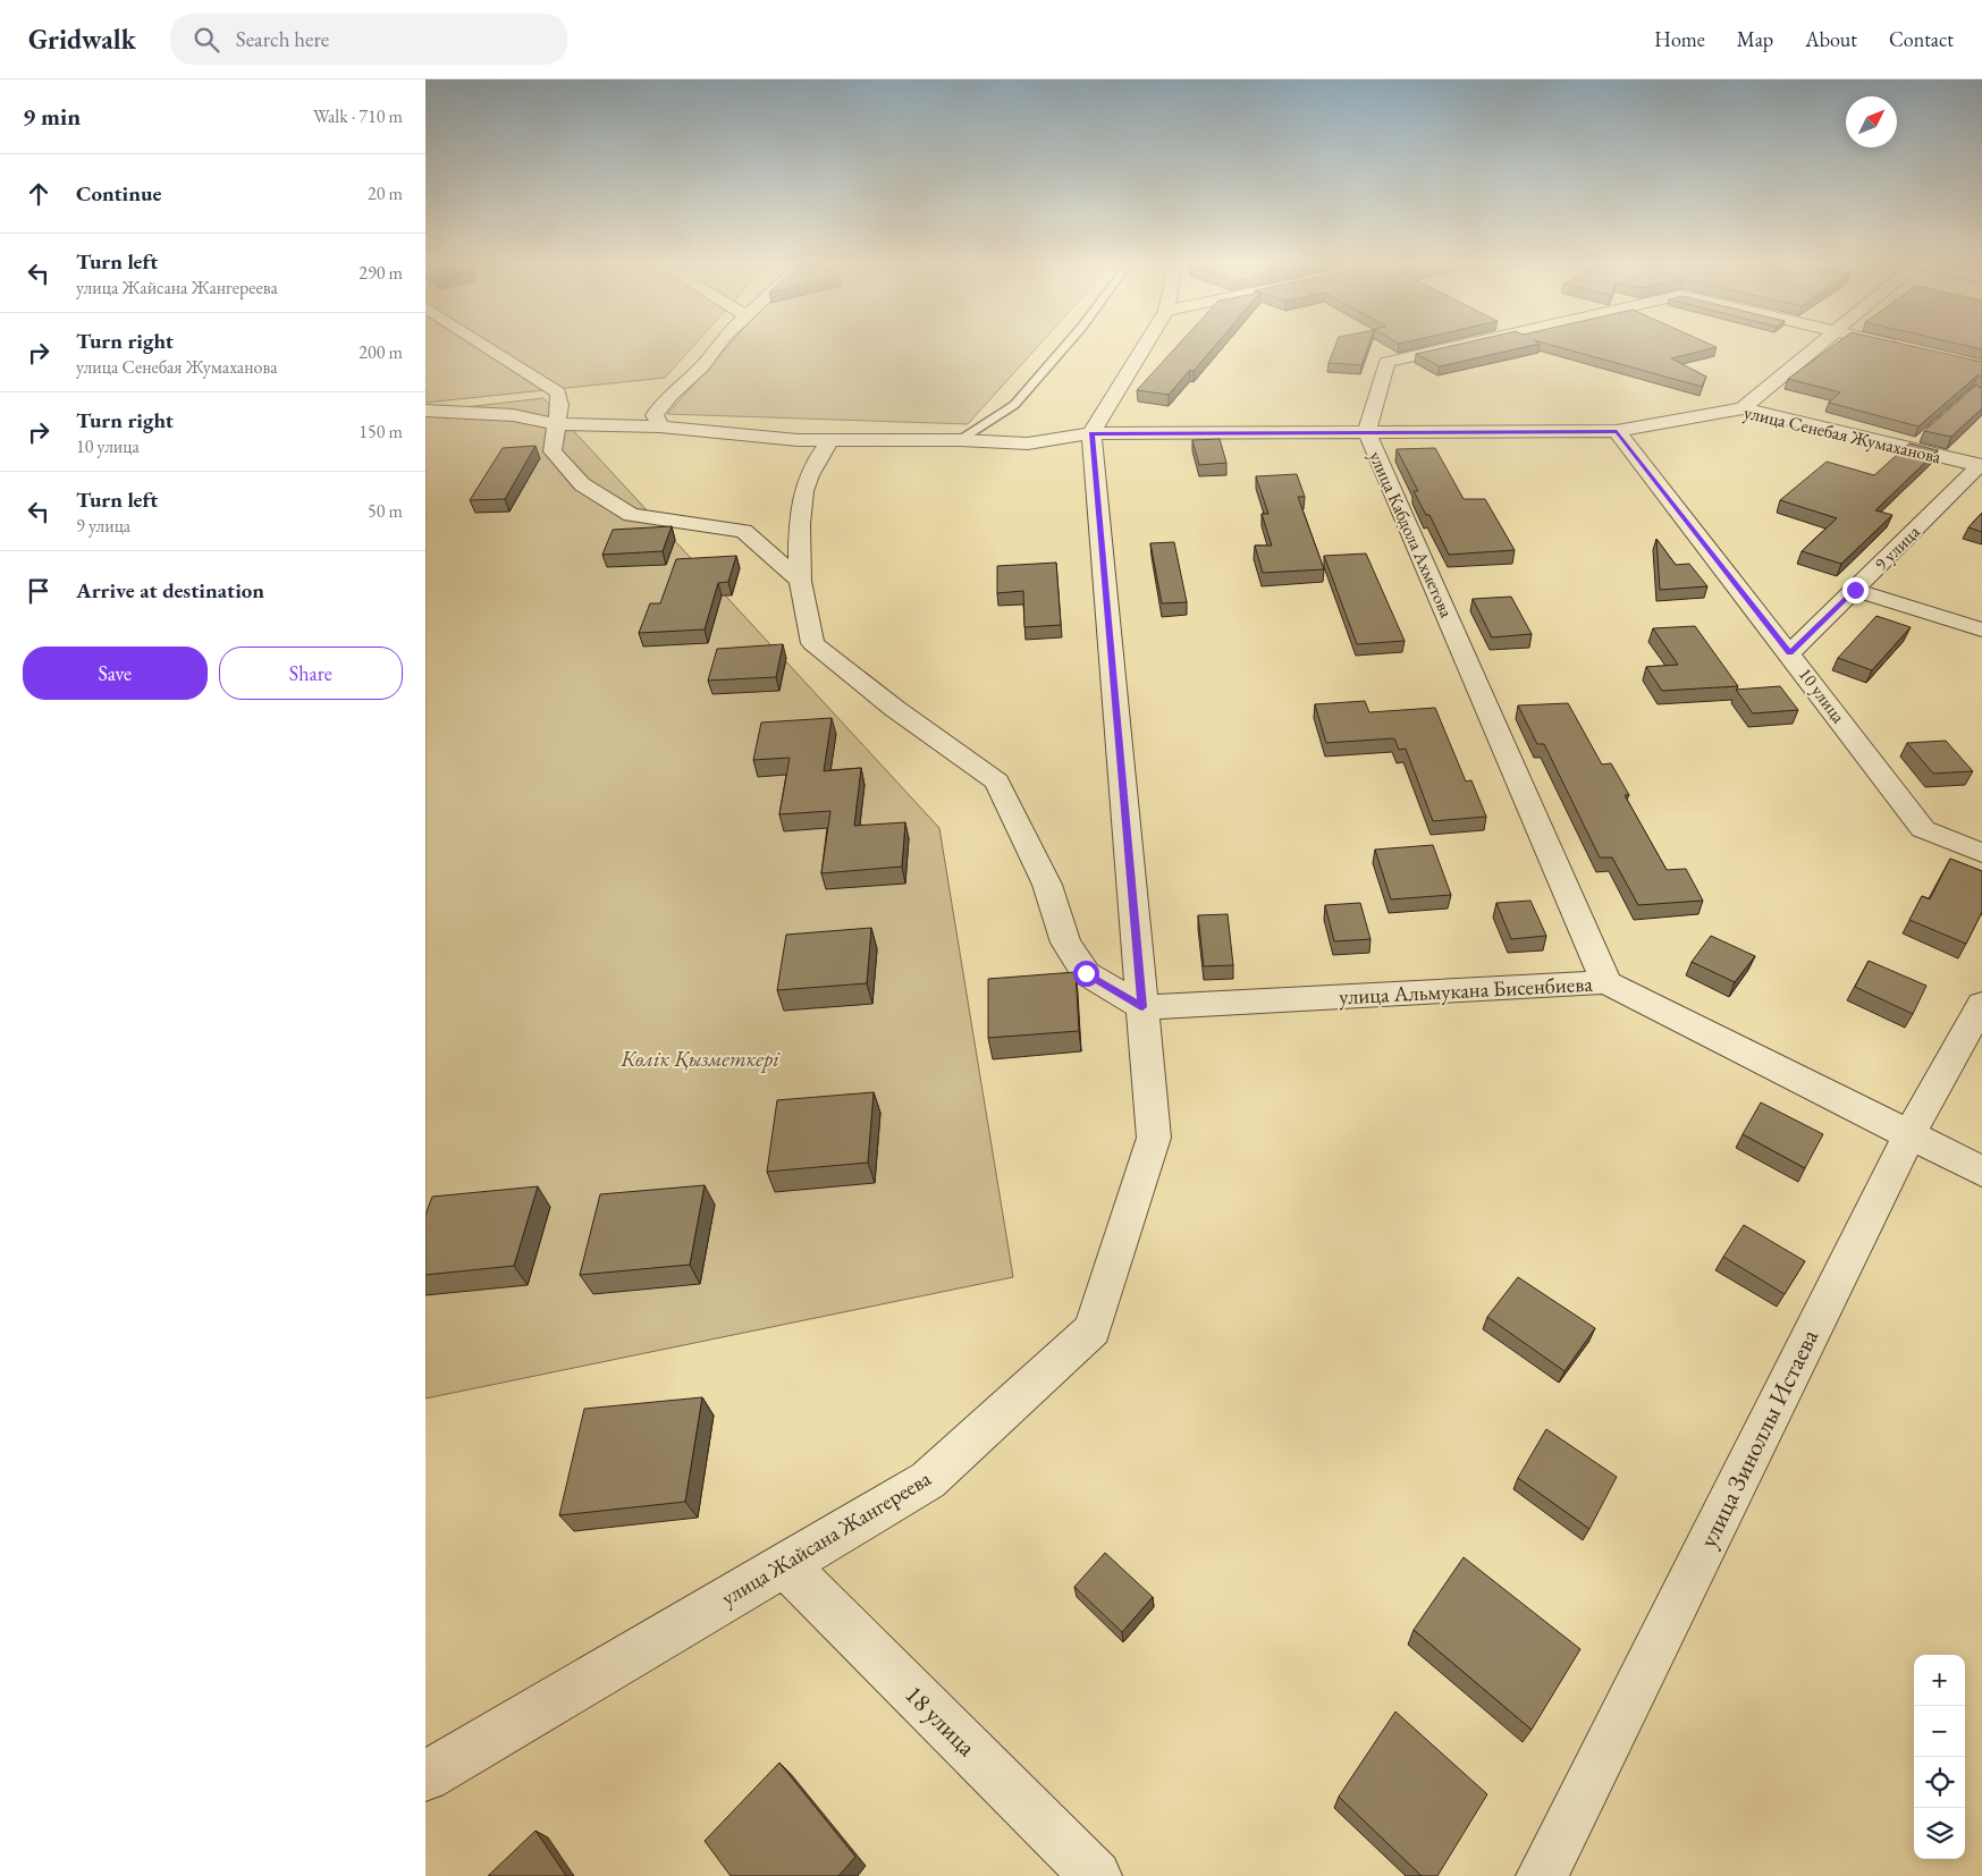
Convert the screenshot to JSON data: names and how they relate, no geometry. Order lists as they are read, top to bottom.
{
  "streets": {
    "street": [
      "улица Сенебая Жумаханова",
      "улица Кабдола Ахметова",
      "9 улица",
      "10 улица",
      "улица Альмукана Бисенбиева",
      "улица Зиноллы Истаева",
      "улица Жайсана Жангереева",
      "18 улица"
    ]
  },
  "crossings": [
    ["улица Сенебая Жумаханова", "улица Кабдола Ахметова"],
    ["улица Сенебая Жумаханова", "9 улица"],
    ["улица Сенебая Жумаханова", "10 улица"],
    ["улица Сенебая Жумаханова", "улица Жайсана Жангереева"],
    ["улица Кабдола Ахметова", "улица Альмукана Бисенбиева"],
    ["9 улица", "10 улица"],
    ["улица Альмукана Бисенбиева", "улица Зиноллы Истаева"],
    ["улица Альмукана Бисенбиева", "улица Жайсана Жангереева"],
    ["улица Жайсана Жангереева", "18 улица"]
  ],
  "parks": ["Көлік Қызметкері"],
  "north": "top right",
  "page": {
    "header": "Gridwalk",
    "search": "Search here",
    "nav": [
      "Home",
      "Map",
      "About",
      "Contact"
    ],
    "heading": ["9 min", "Walk · 710 m"],
    "list": [
      ["Continue", "20 m"],
      ["Turn left", "улица Жайсана Жангереева", "290 m"],
      ["Turn right", "улица Сенебая Жумаханова", "200 m"],
      ["Turn right", "10 улица", "150 m"],
      ["Turn left", "9 улица", "50 m"],
      "Arrive at destination"
    ],
    "buttons": ["Save", "Share"],
    "map_buttons": ["+", "−"]
  }
}
